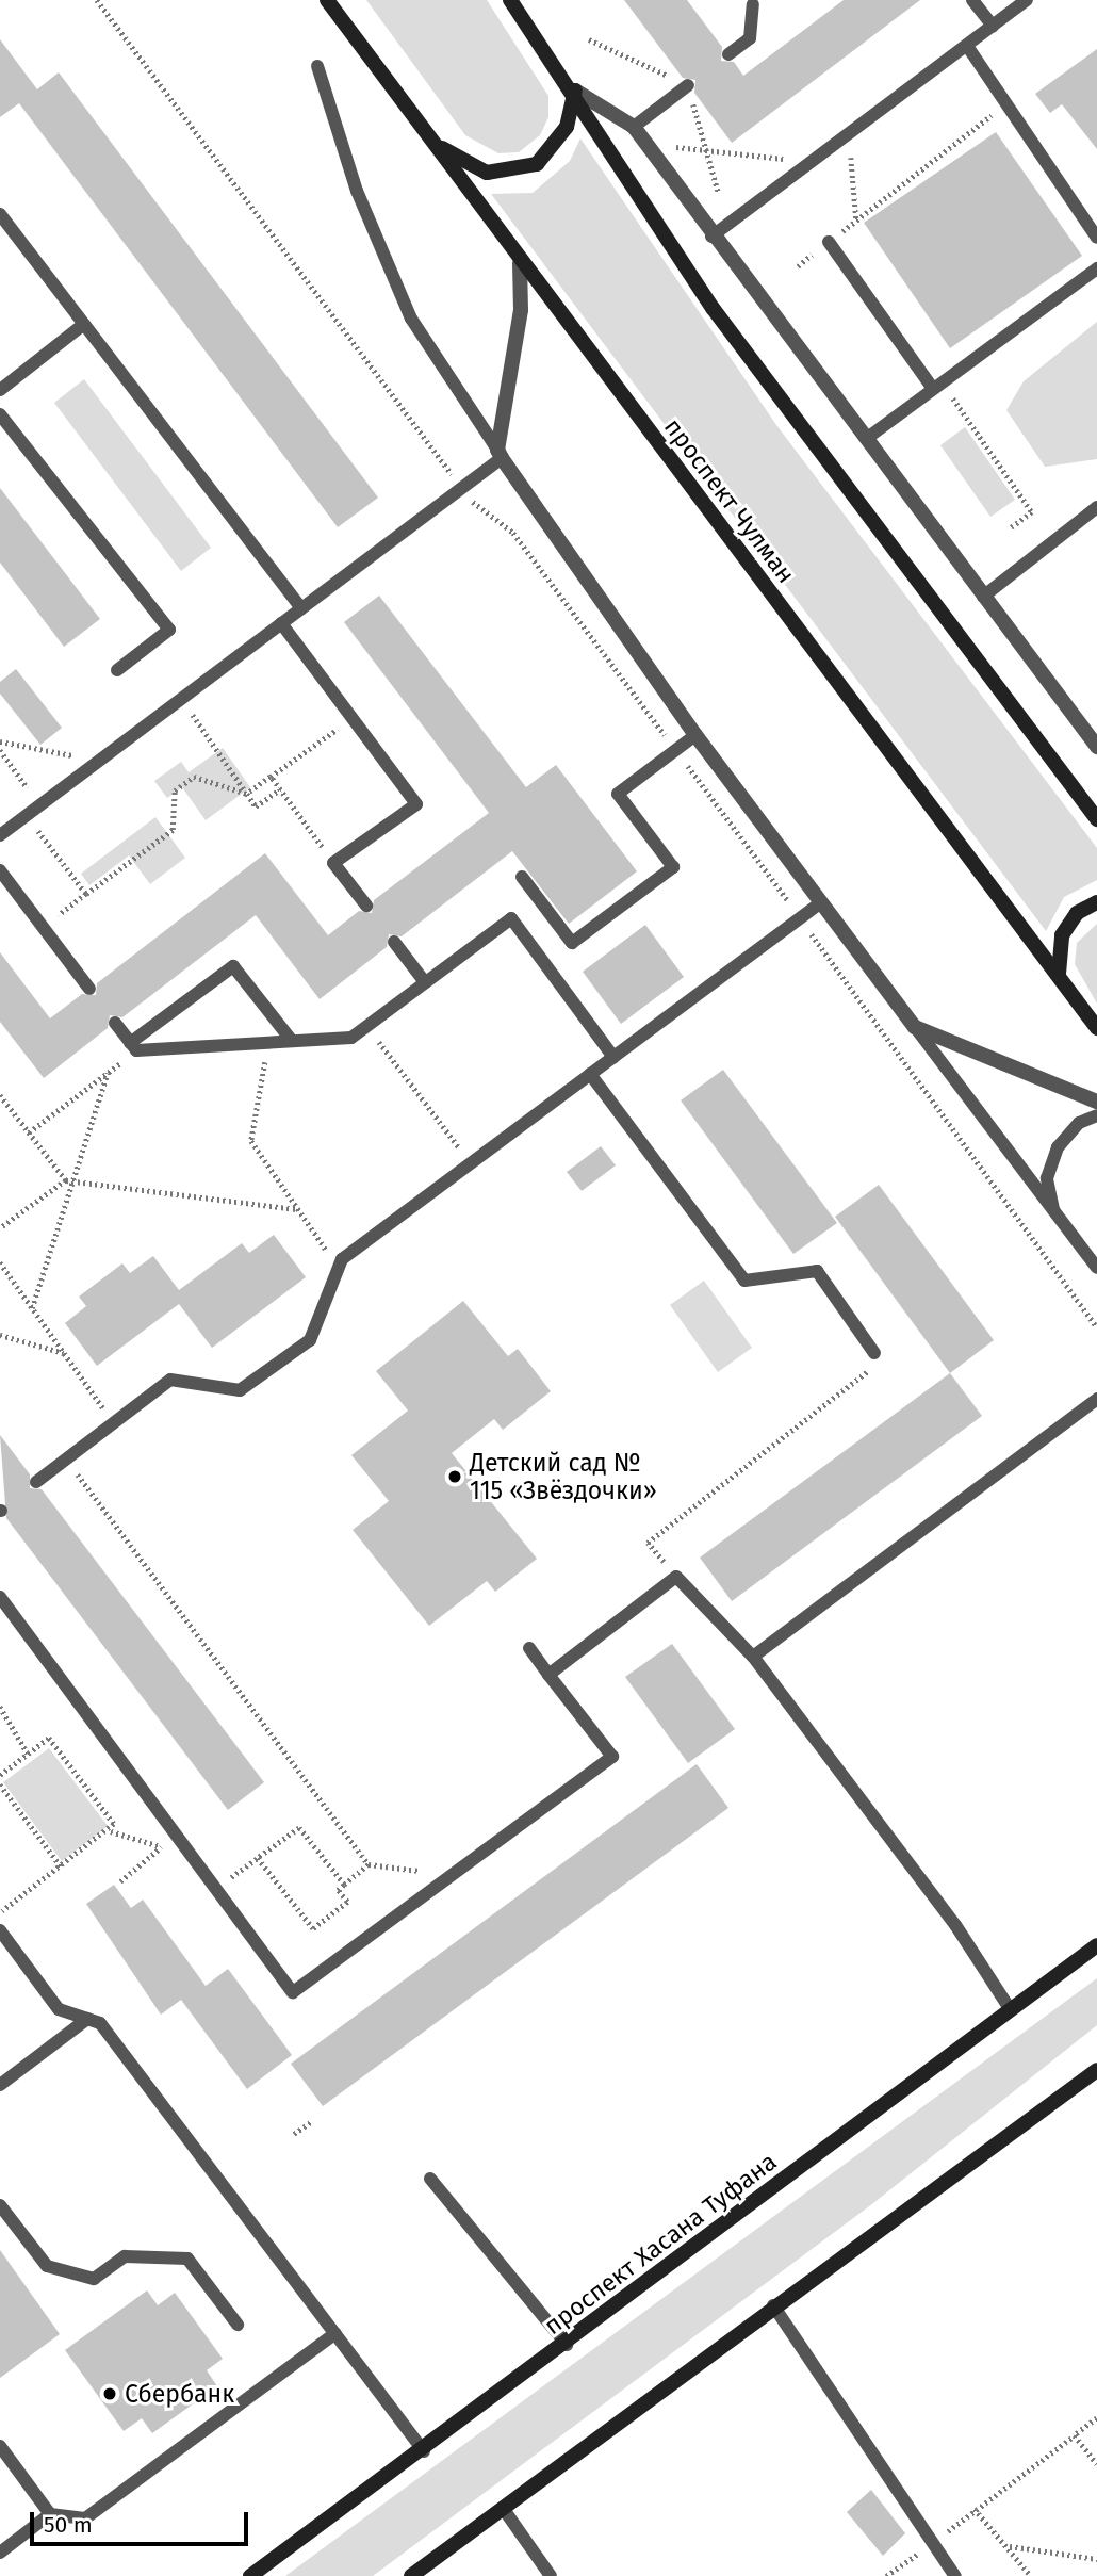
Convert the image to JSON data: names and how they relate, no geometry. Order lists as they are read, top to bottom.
{
  "streets": {
    "main road": ["проспект Чулман", "проспект Хасана Туфана"]
  },
  "places": ["Детский сад № 115 «Звёздочки»", "Сбербанк"],
  "scale_bar": "50 m"
}
